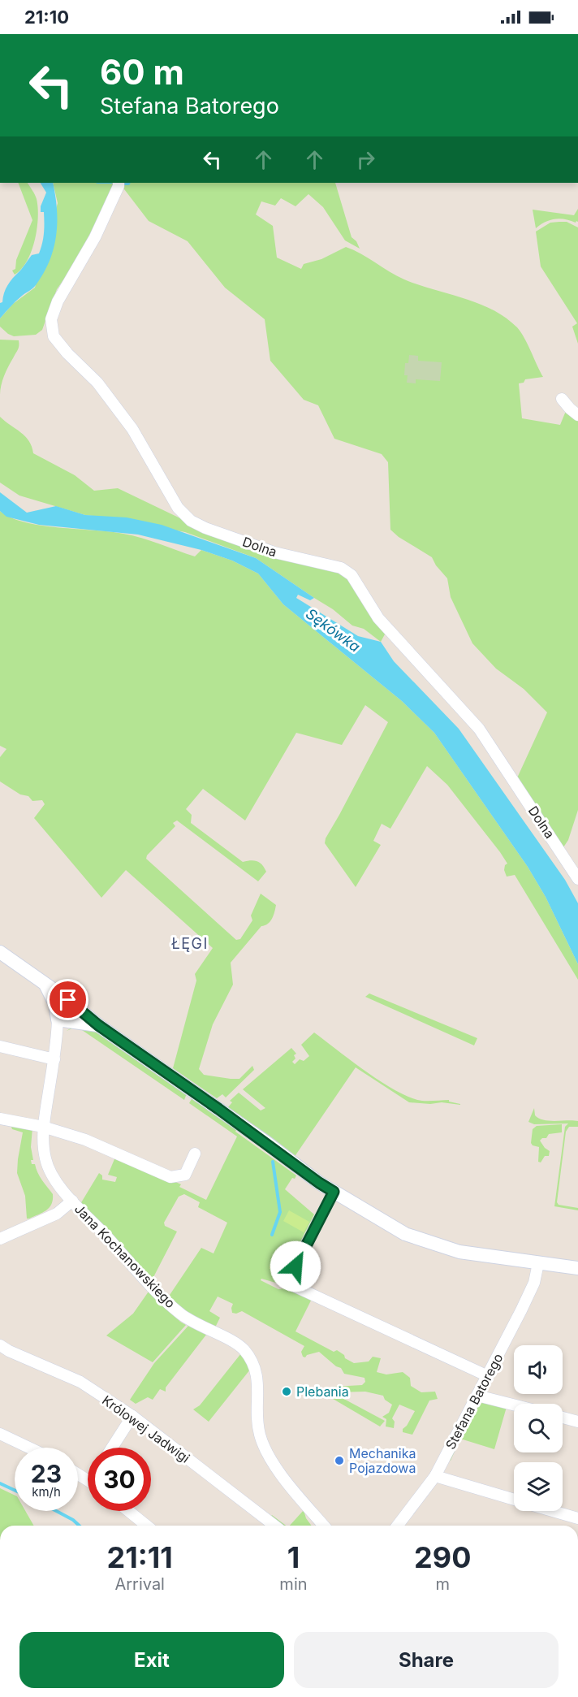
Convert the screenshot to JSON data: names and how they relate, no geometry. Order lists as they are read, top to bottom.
{
  "streets": {
    "street": [
      "Dolna",
      "Jana Kochanowskiego",
      "Stefana Batorego",
      "Królowej Jadwigi"
    ]
  },
  "districts": ["ŁĘGI"],
  "water": ["Sękówka"],
  "places": ["Plebania", "Mechanika Pojazdowa"],
  "page": {
    "status": "21:10",
    "turn": ["60 m", "Stefana Batorego"],
    "speed": "23 km/h",
    "limit": "30",
    "eta": [
      "21:11",
      "Arrival",
      "1",
      "min",
      "290",
      "m"
    ],
    "buttons": ["Exit", "Share"]
  }
}
